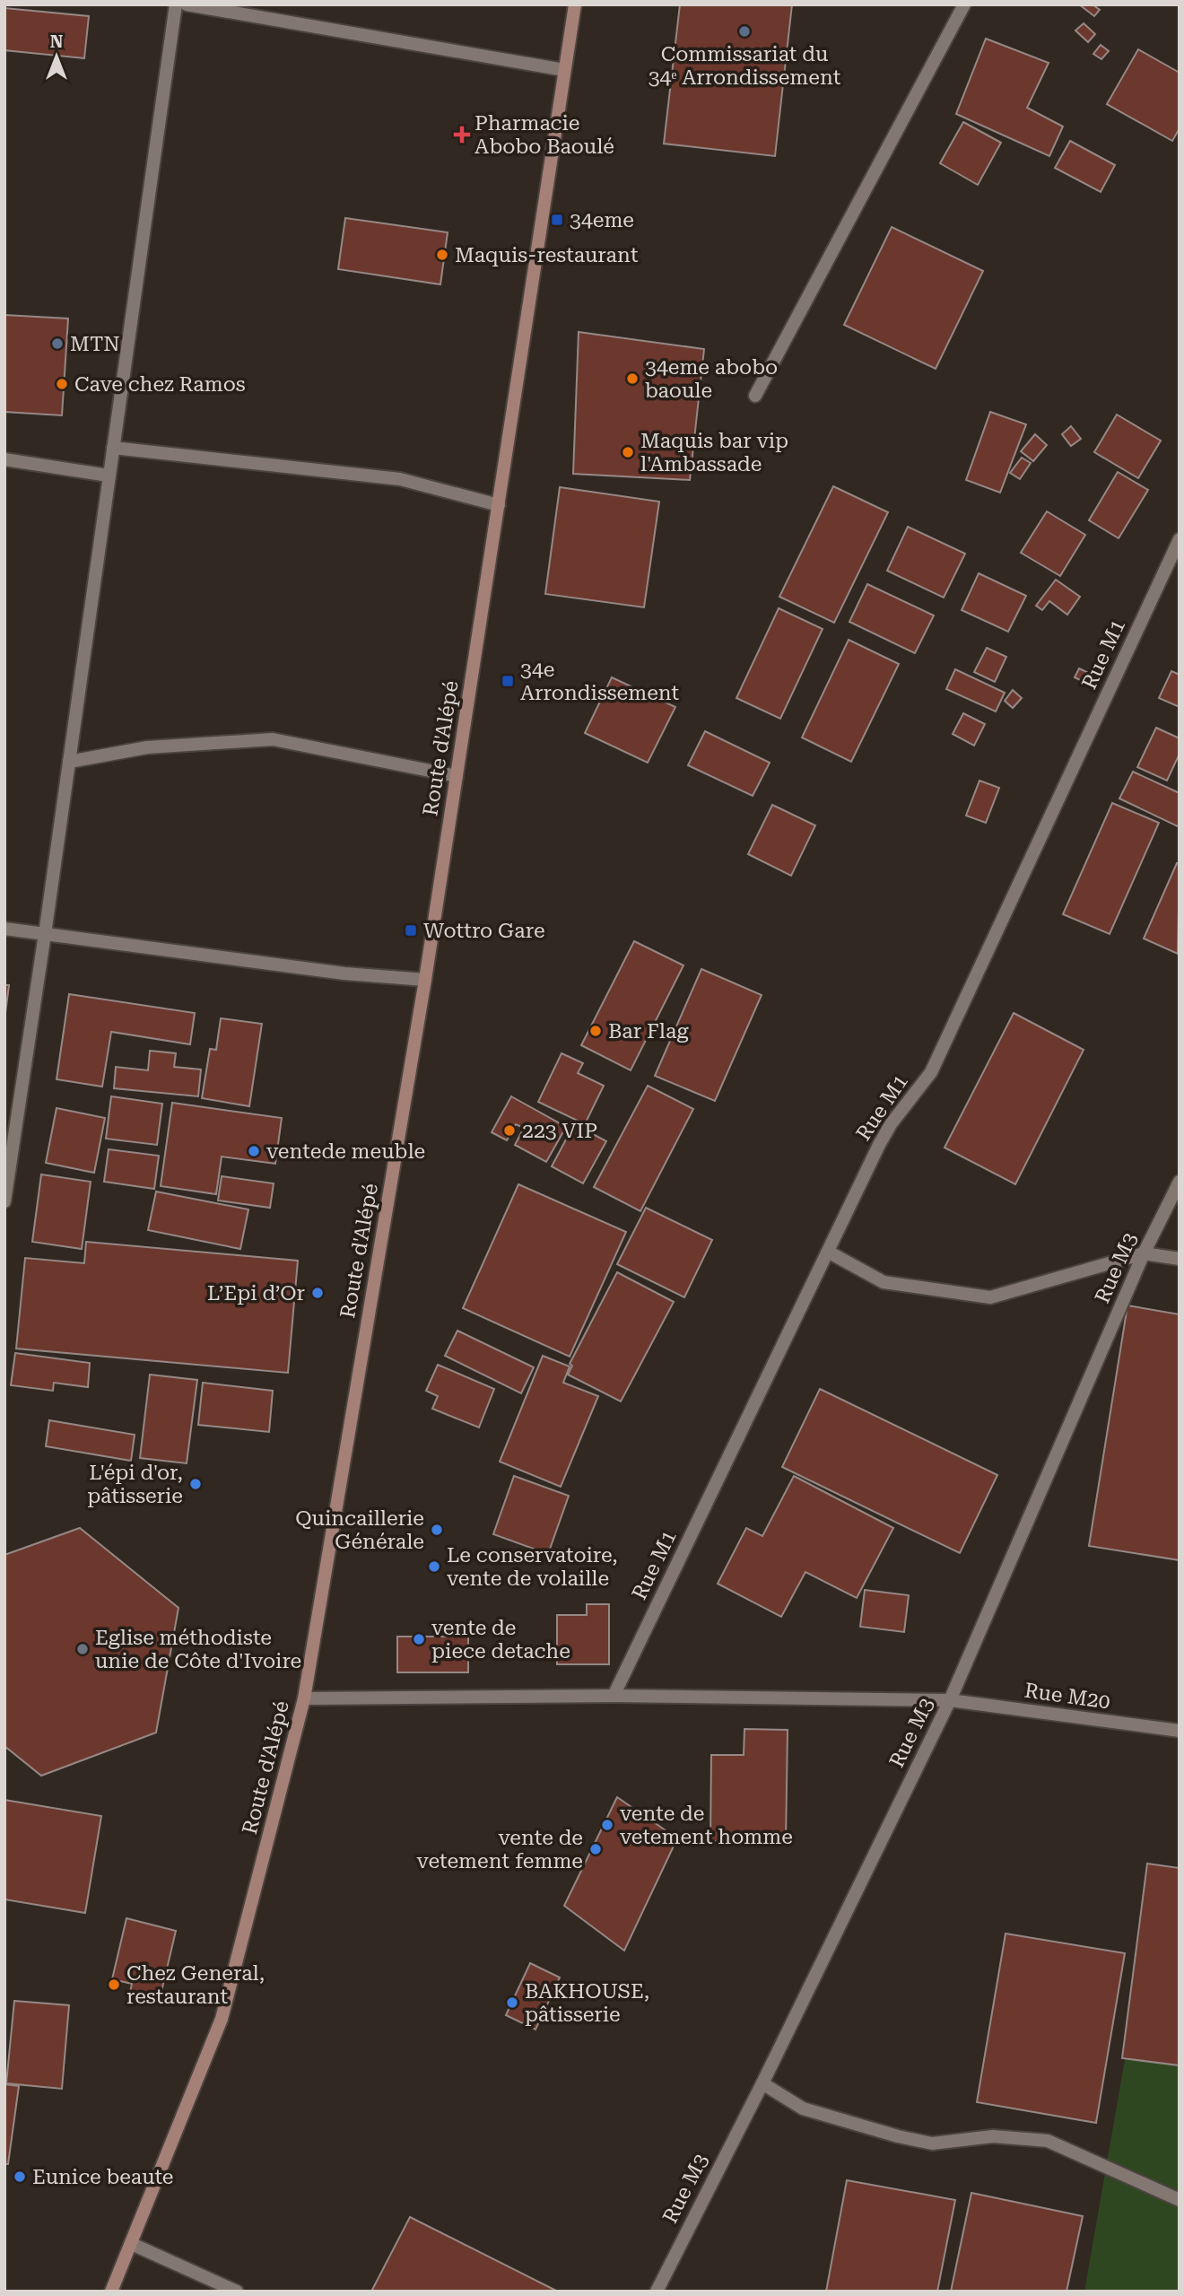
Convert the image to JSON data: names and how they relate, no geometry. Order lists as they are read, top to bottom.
{
  "streets": {
    "main road": ["Route d'Alépé"],
    "street": ["Rue M1", "Rue M3", "Rue M20"]
  },
  "crossings": [
    ["Rue M1", "Rue M20"],
    ["Route d'Alépé", "Rue M20"],
    ["Rue M3", "Rue M20"]
  ],
  "places": {
    "other": [
      "Commissariat du 34ᵉ Arrondissement",
      "Maquis-restaurant",
      "MTN",
      "34eme abobo baoule",
      "Cave chez Ramos",
      "Maquis bar vip l'Ambassade",
      "Bar Flag",
      "223 VIP",
      "ventede meuble",
      "L’Epi d’Or",
      "L'épi d'or, pâtisserie",
      "Quincaillerie Générale",
      "Le conservatoire, vente de volaille",
      "vente de piece detache",
      "Eglise méthodiste unie de Côte d'Ivoire",
      "vente de vetement homme",
      "vente de vetement femme",
      "Chez General, restaurant",
      "BAKHOUSE, pâtisserie",
      "Eunice beaute"
    ],
    "health": ["Pharmacie Abobo Baoulé"],
    "transit": ["34eme", "34e Arrondissement", "Wottro Gare"]
  },
  "north": "top"
}
